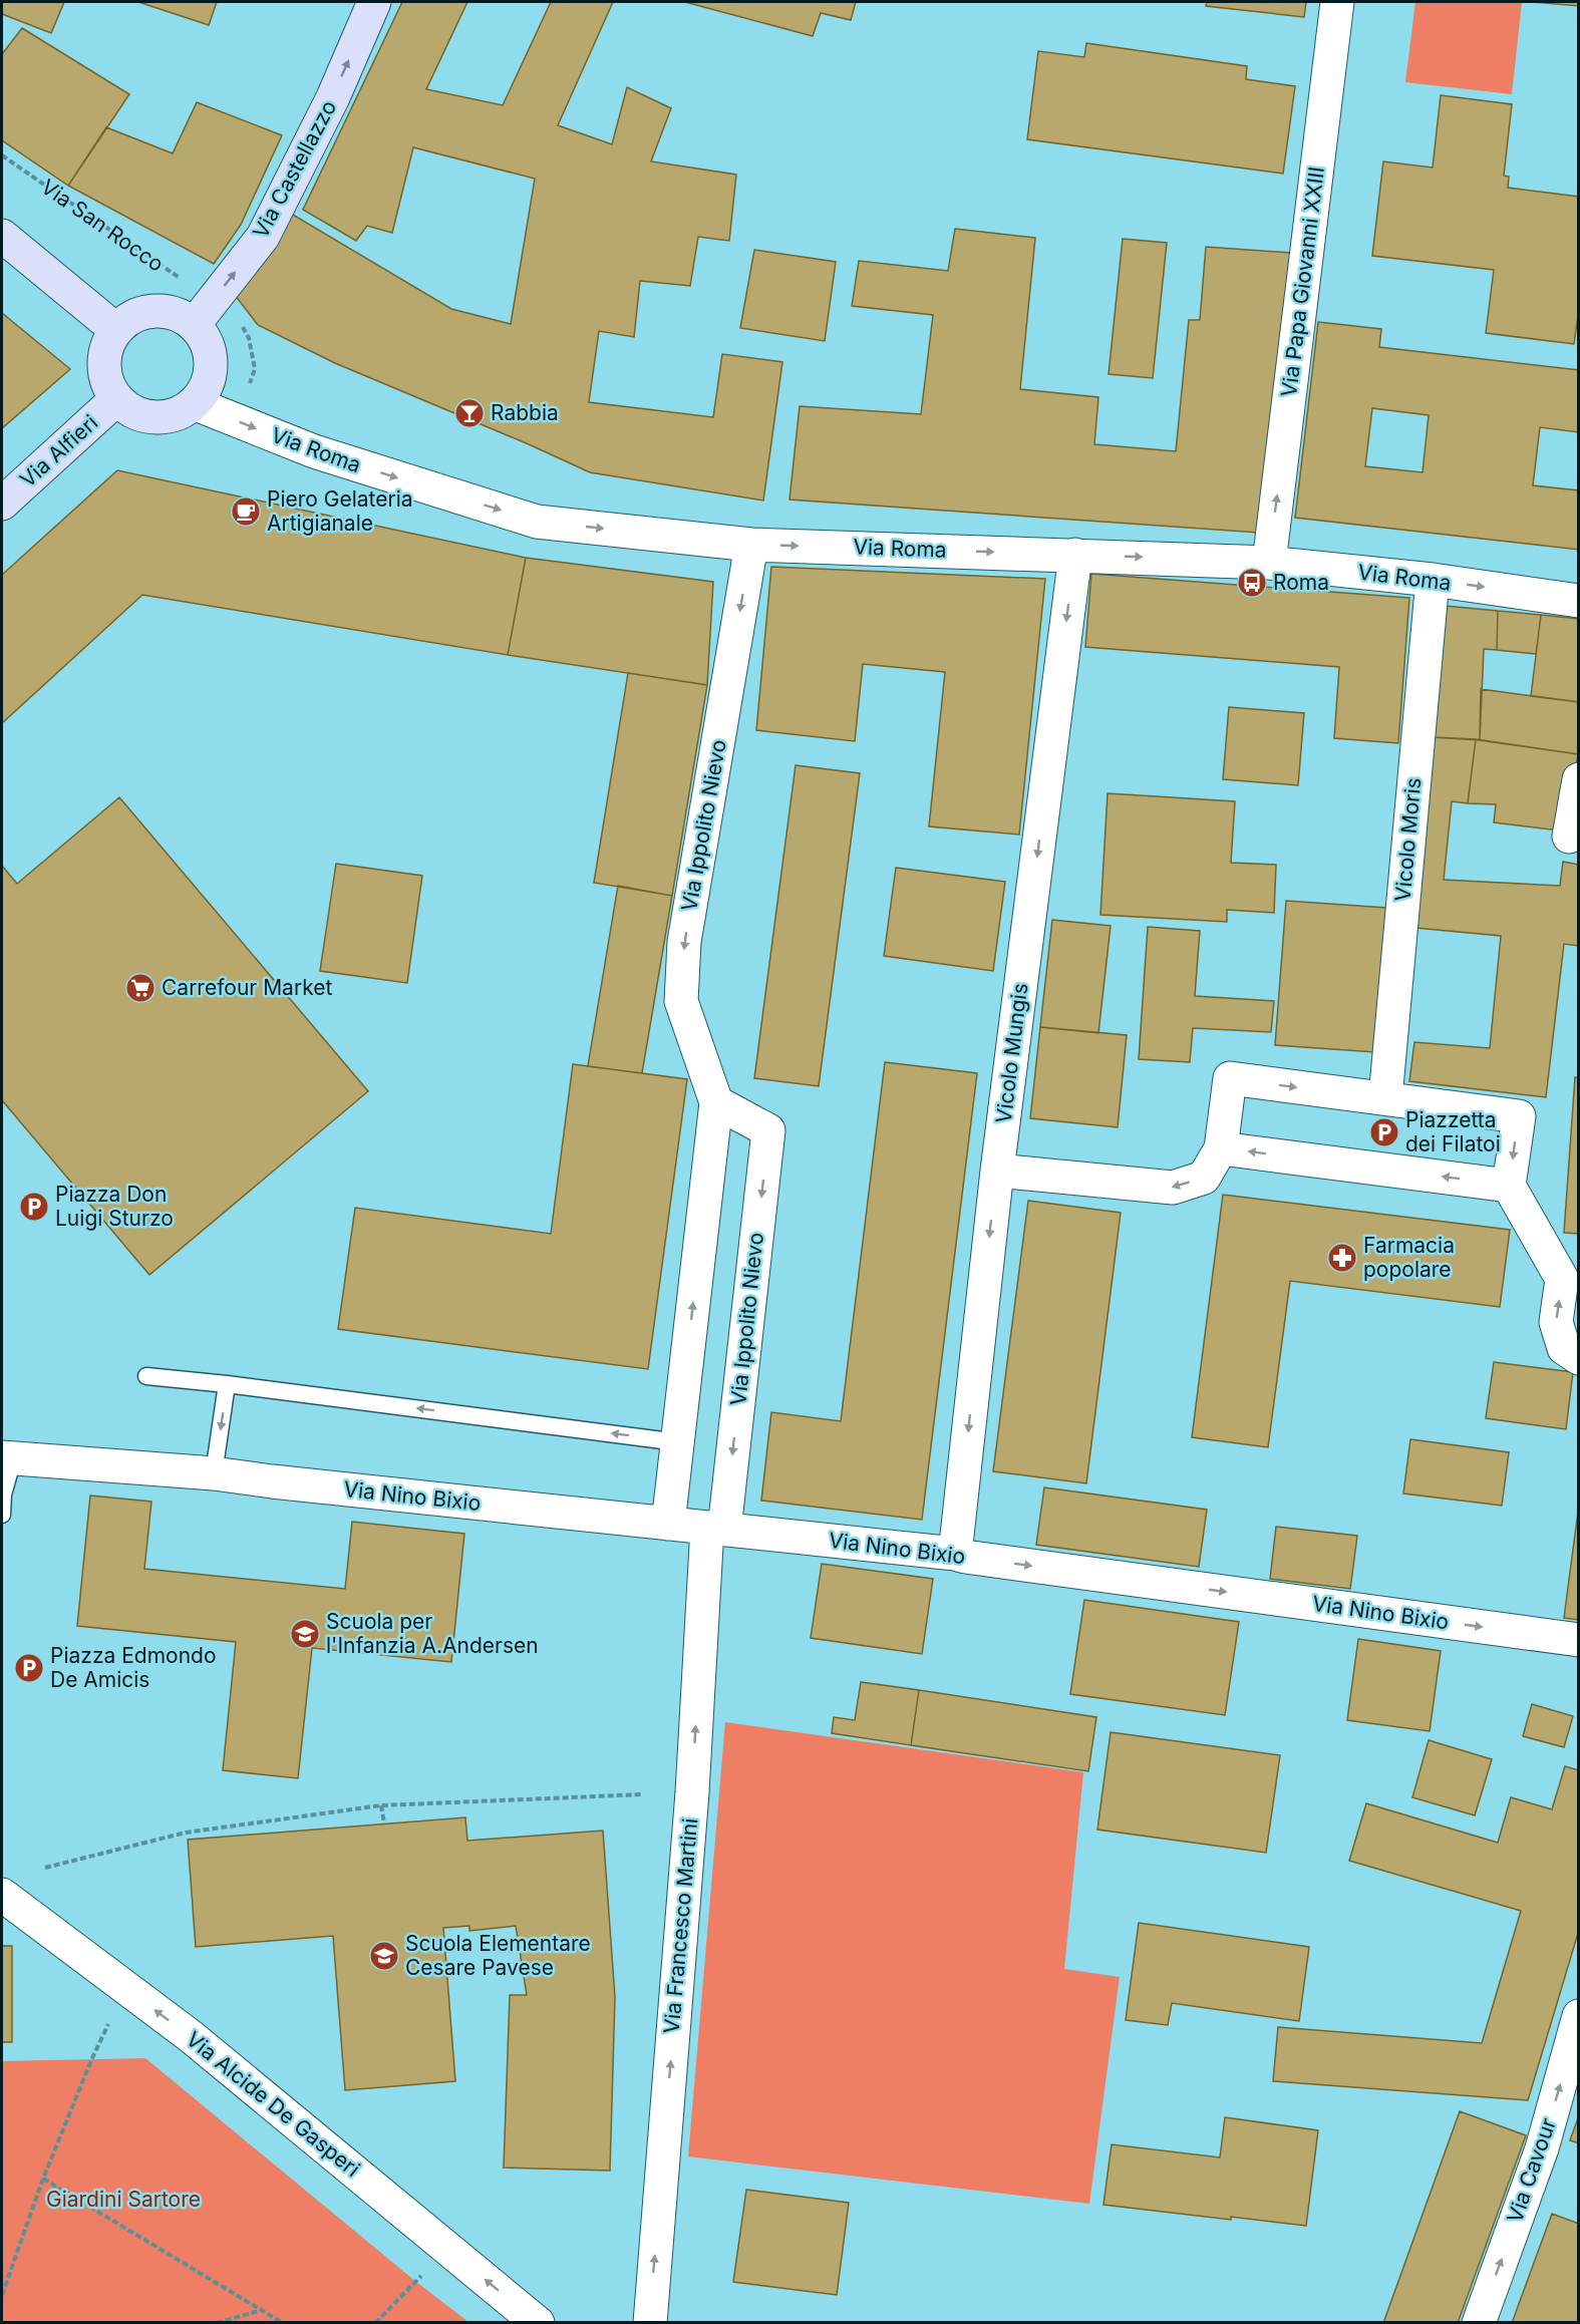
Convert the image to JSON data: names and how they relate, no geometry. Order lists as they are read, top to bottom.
{
  "streets": {
    "street": [
      "Via Castellazzo",
      "Via Papa Giovanni XXIII",
      "Via Roma",
      "Via Alfieri",
      "Via Ippolito Nievo",
      "Vicolo Moris",
      "Vicolo Mungis",
      "Via Nino Bixio",
      "Via Francesco Martini",
      "Via Alcide De Gasperi",
      "Via Cavour"
    ],
    "path": ["Via San Rocco"]
  },
  "crossings": [
    ["Via Castellazzo", "Via San Rocco"],
    ["Via Castellazzo", "Via Roma"],
    ["Via Castellazzo", "Via Alfieri"],
    ["Via San Rocco", "Via Roma"],
    ["Via San Rocco", "Via Alfieri"],
    ["Via Papa Giovanni XXIII", "Via Roma"],
    ["Via Roma", "Via Alfieri"],
    ["Via Roma", "Via Ippolito Nievo"],
    ["Via Roma", "Vicolo Moris"],
    ["Via Roma", "Vicolo Mungis"],
    ["Via Ippolito Nievo", "Via Nino Bixio"],
    ["Via Ippolito Nievo", "Via Francesco Martini"],
    ["Vicolo Mungis", "Via Nino Bixio"],
    ["Via Nino Bixio", "Via Francesco Martini"]
  ],
  "one_way": [
    "Via Castellazzo",
    "Via Papa Giovanni XXIII",
    "Via Roma",
    "Vicolo Mungis",
    "Via Nino Bixio",
    "Via Francesco Martini",
    "Via Alcide De Gasperi",
    "Via Cavour"
  ],
  "parks": ["Giardini Sartore"],
  "places": {
    "bar": ["Rabbia"],
    "cafe": ["Piero Gelateria Artigianale"],
    "bus stop": ["Roma"],
    "supermarket": ["Carrefour Market"],
    "parking": ["Piazzetta dei Filatoi", "Piazza Don Luigi Sturzo", "Piazza Edmondo De Amicis"],
    "pharmacy": ["Farmacia popolare"],
    "school or university": ["Scuola per l'Infanzia A.Andersen", "Scuola Elementare Cesare Pavese"]
  }
}
